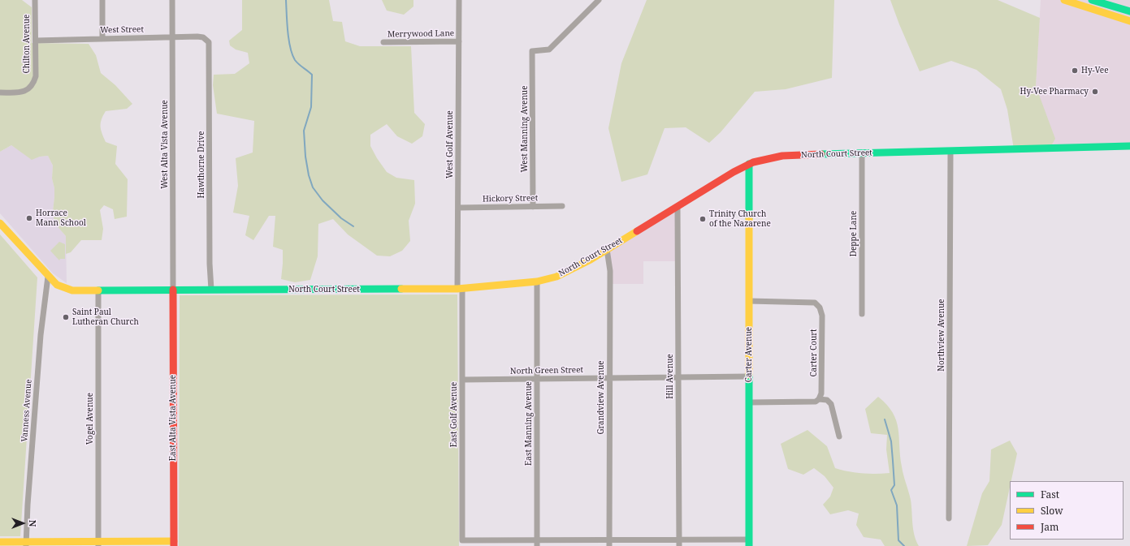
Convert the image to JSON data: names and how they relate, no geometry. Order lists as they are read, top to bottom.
{
  "streets": {
    "main road": ["North Court Street", "Carter Avenue", "East Alta Vista Avenue"],
    "street": [
      "West Street",
      "Merrywood Lane",
      "Chilton Avenue",
      "West Manning Avenue",
      "West Alta Vista Avenue",
      "West Golf Avenue",
      "Hawthorne Drive",
      "Hickory Street",
      "Deppe Lane",
      "Northview Avenue",
      "Carter Court",
      "North Green Street",
      "Hill Avenue",
      "Grandview Avenue",
      "Vanness Avenue",
      "East Golf Avenue",
      "Vogel Avenue",
      "East Manning Avenue"
    ]
  },
  "crossings": [
    ["West Street", "Chilton Avenue"],
    ["West Street", "West Alta Vista Avenue"],
    ["West Street", "Hawthorne Drive"],
    ["Merrywood Lane", "West Golf Avenue"],
    ["West Manning Avenue", "Hickory Street"],
    ["West Alta Vista Avenue", "North Court Street"],
    ["West Alta Vista Avenue", "East Alta Vista Avenue"],
    ["West Golf Avenue", "North Court Street"],
    ["West Golf Avenue", "Hickory Street"],
    ["West Golf Avenue", "East Golf Avenue"],
    ["North Court Street", "Hawthorne Drive"],
    ["North Court Street", "Deppe Lane"],
    ["North Court Street", "Northview Avenue"],
    ["North Court Street", "Carter Avenue"],
    ["North Court Street", "Hill Avenue"],
    ["North Court Street", "Grandview Avenue"],
    ["North Court Street", "Vanness Avenue"],
    ["North Court Street", "East Golf Avenue"],
    ["North Court Street", "East Alta Vista Avenue"],
    ["North Court Street", "Vogel Avenue"],
    ["North Court Street", "East Manning Avenue"],
    ["Carter Court", "Carter Avenue"],
    ["Carter Avenue", "North Green Street"],
    ["North Green Street", "Hill Avenue"],
    ["North Green Street", "Grandview Avenue"],
    ["North Green Street", "East Golf Avenue"],
    ["North Green Street", "East Manning Avenue"],
    ["East Golf Avenue", "East Manning Avenue"]
  ],
  "places": [
    "Hy-Vee",
    "Hy-Vee Pharmacy",
    "Horrace Mann School",
    "Trinity Church of the Nazarene",
    "Saint Paul Lutheran Church"
  ],
  "legend": ["Fast", "Slow", "Jam"],
  "north": "right"
}
